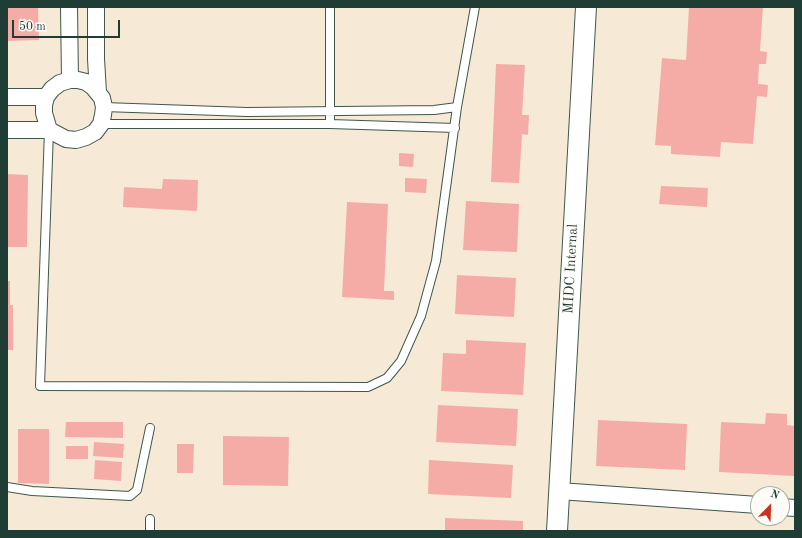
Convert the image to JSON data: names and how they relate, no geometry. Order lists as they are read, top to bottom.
{
  "streets": {
    "street": ["MIDC Internal"]
  },
  "scale_bar": "50 m",
  "north": "top right"
}
